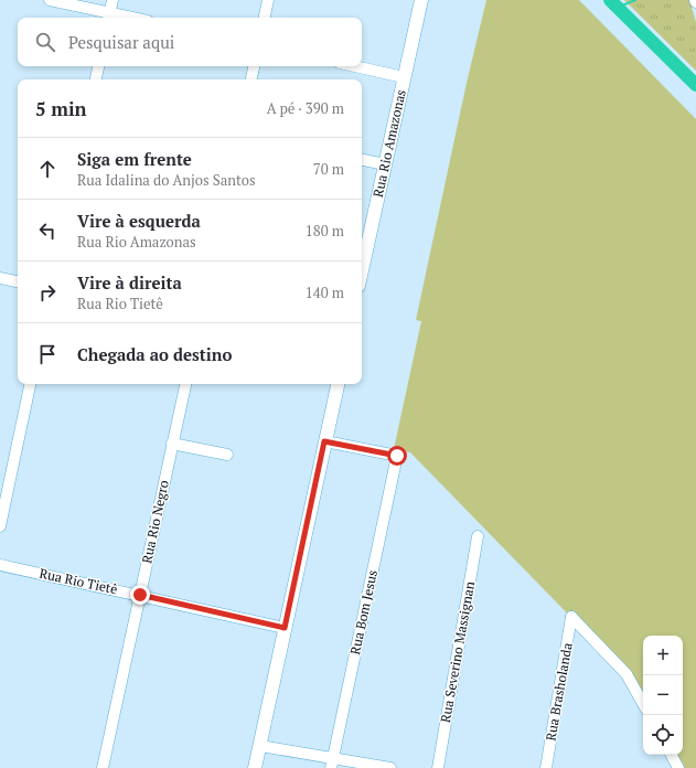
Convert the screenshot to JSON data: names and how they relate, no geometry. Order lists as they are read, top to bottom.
{
  "streets": {
    "main road": ["Rua Rio Amazonas"],
    "street": [
      "Rua Rio Negro",
      "Rua Rio Tietê",
      "Rua Bom Jesus",
      "Rua Severino Massignan",
      "Rua Brasholanda"
    ]
  },
  "crossings": [
    ["Rua Rio Negro", "Rua Rio Tietê"]
  ],
  "page": {
    "search": "Pesquisar aqui",
    "heading": ["5 min", "A pé · 390 m"],
    "list": [
      ["Siga em frente", "Rua Idalina do Anjos Santos", "70 m"],
      ["Vire à esquerda", "Rua Rio Amazonas", "180 m"],
      ["Vire à direita", "Rua Rio Tietê", "140 m"],
      "Chegada ao destino"
    ],
    "map_buttons": ["+", "−"]
  }
}
